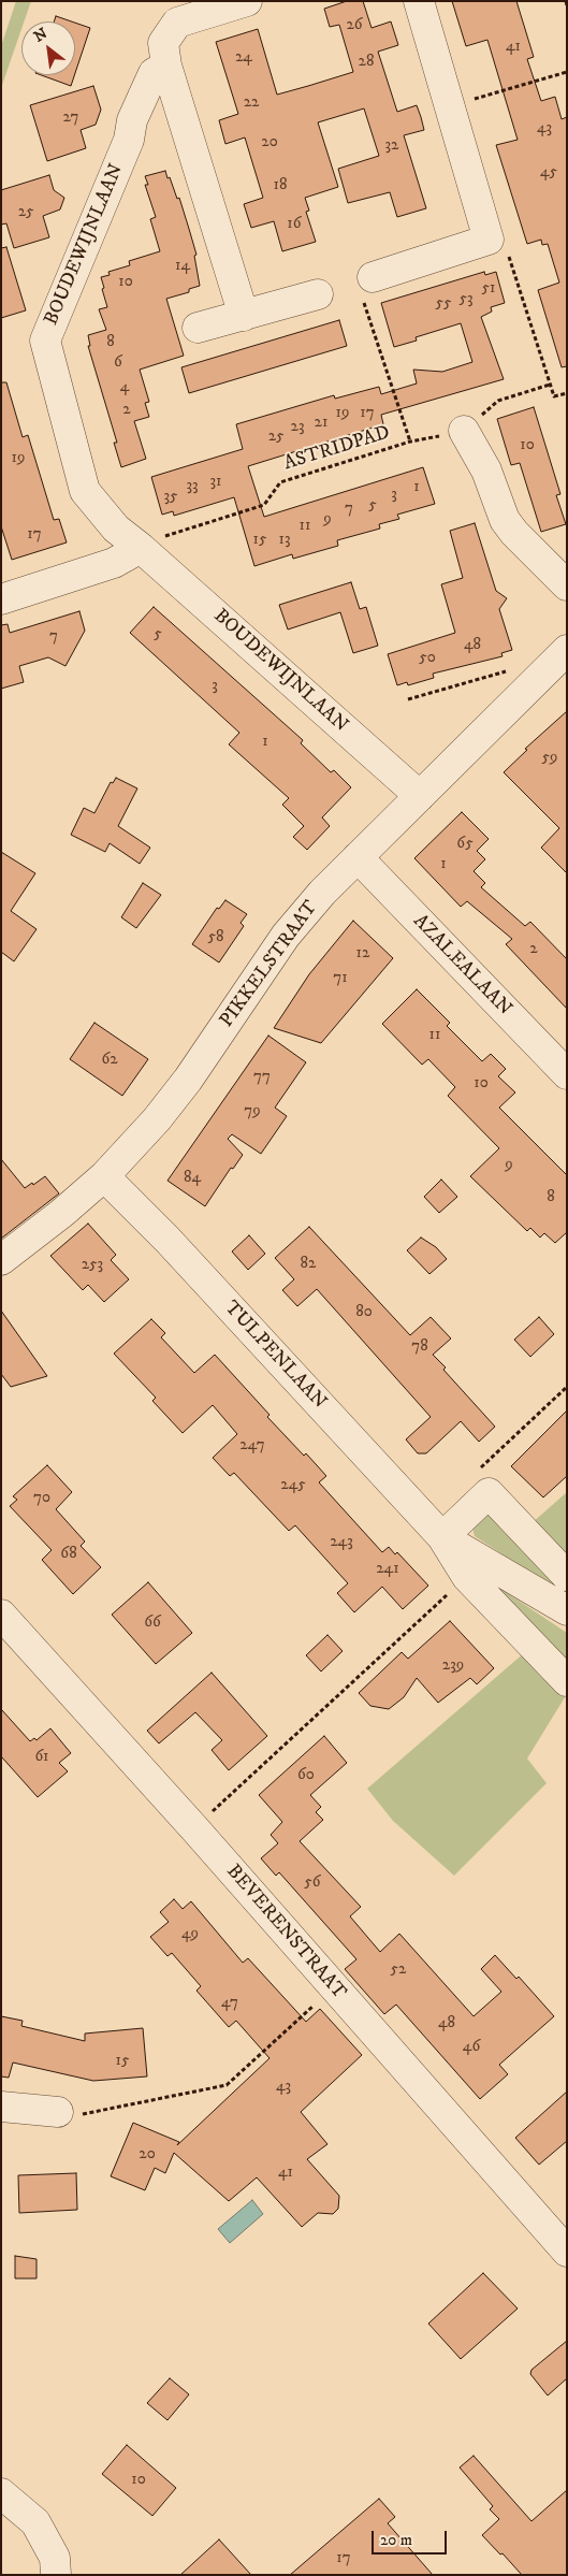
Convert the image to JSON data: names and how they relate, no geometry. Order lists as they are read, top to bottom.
{
  "streets": {
    "street": [
      "BOUDEWIJNLAAN",
      "PIKKELSTRAAT",
      "AZALEALAAN",
      "TULPENLAAN",
      "BEVERENSTRAAT"
    ],
    "path": ["ASTRIDPAD"]
  },
  "crossings": [
    ["BOUDEWIJNLAAN", "ASTRIDPAD"],
    ["BOUDEWIJNLAAN", "PIKKELSTRAAT"],
    ["PIKKELSTRAAT", "AZALEALAAN"],
    ["PIKKELSTRAAT", "TULPENLAAN"]
  ],
  "house_numbers": [
    "26",
    "41",
    "24",
    "28",
    "22",
    "27",
    "43",
    "20",
    "32",
    "45",
    "18",
    "25",
    "16",
    "14",
    "10",
    "51",
    "53",
    "55",
    "8",
    "6",
    "4",
    "2",
    "19",
    "17",
    "21",
    "23",
    "25",
    "10",
    "19",
    "31",
    "33",
    "1",
    "3",
    "35",
    "5",
    "7",
    "9",
    "11",
    "17",
    "15",
    "13",
    "5",
    "7",
    "48",
    "50",
    "3",
    "1",
    "59",
    "65",
    "1",
    "58",
    "2",
    "12",
    "71",
    "11",
    "62",
    "77",
    "10",
    "79",
    "9",
    "84",
    "8",
    "82",
    "253",
    "80",
    "78",
    "247",
    "245",
    "70",
    "243",
    "68",
    "241",
    "66",
    "239",
    "61",
    "60",
    "56",
    "49",
    "52",
    "47",
    "48",
    "46",
    "15",
    "43",
    "20",
    "41",
    "10",
    "17"
  ],
  "scale_bar": "20 m",
  "north": "top left"
}
